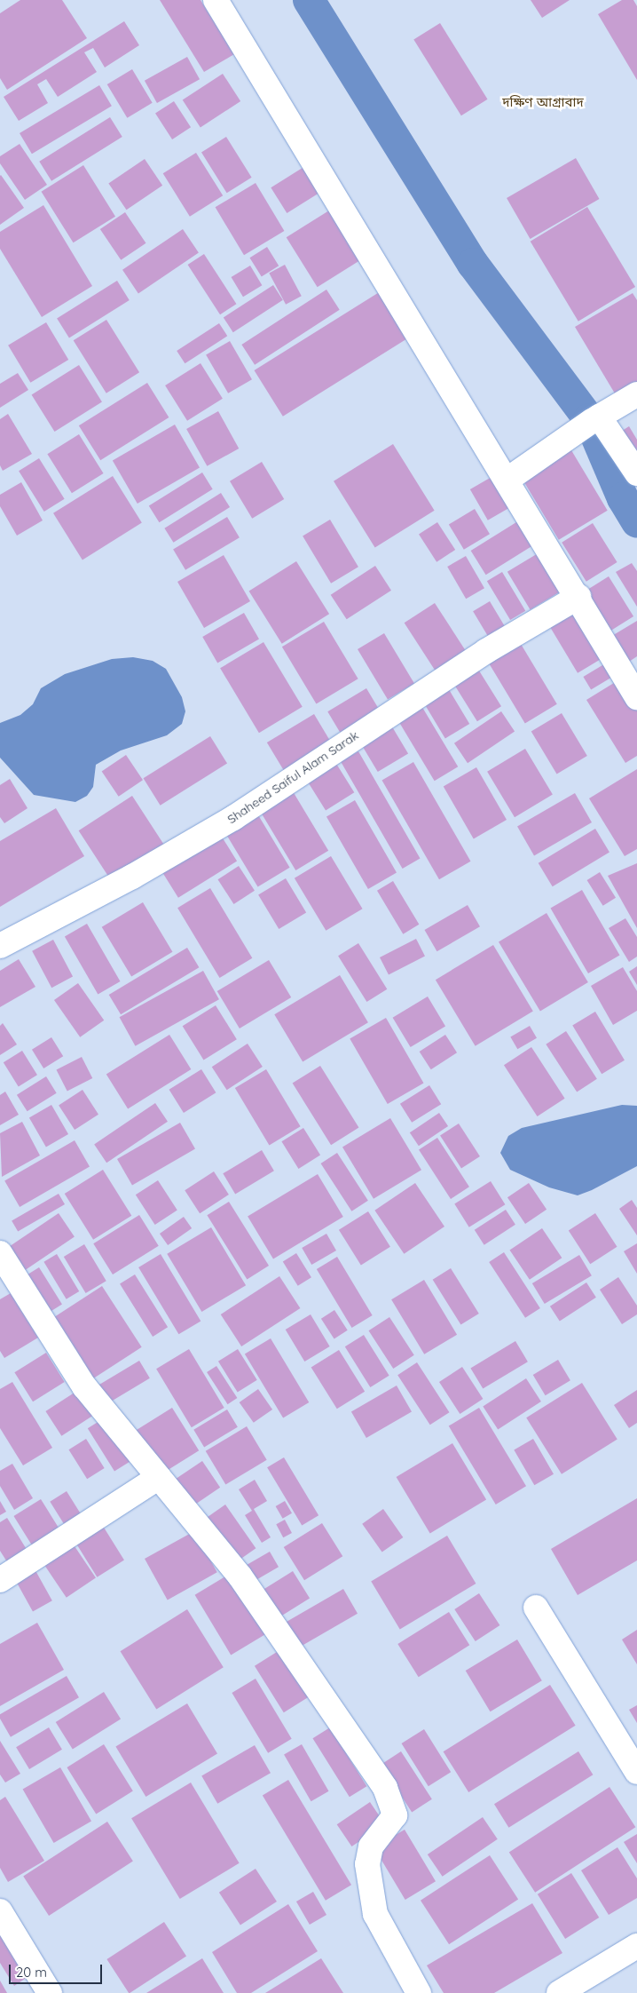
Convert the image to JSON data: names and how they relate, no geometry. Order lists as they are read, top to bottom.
{
  "streets": {
    "street": ["Shaheed Saiful Alam Sarak"]
  },
  "districts": ["দক্ষিণ আগ্রাবাদ"],
  "scale_bar": "20 m"
}
